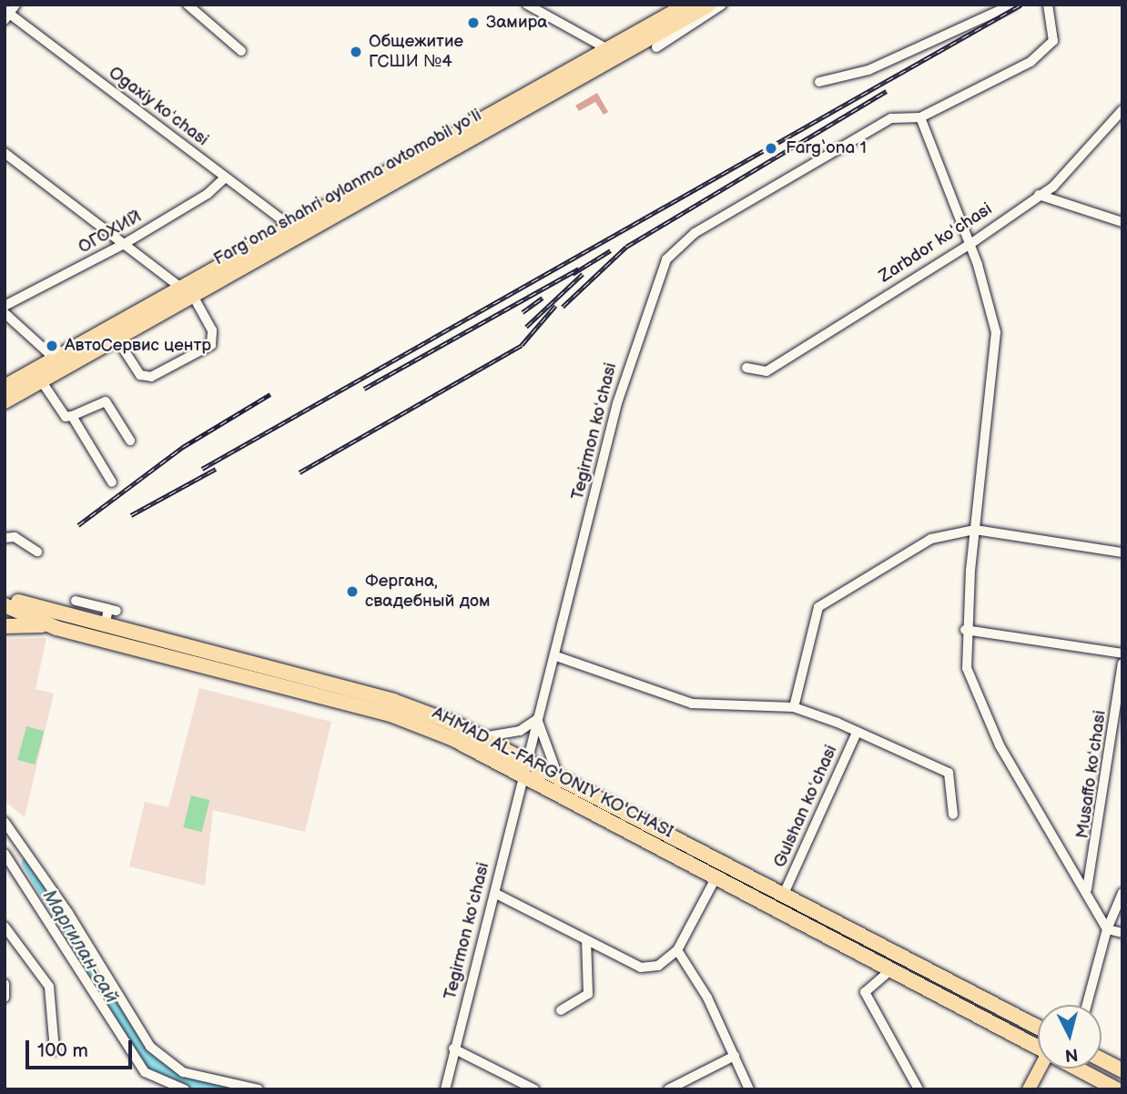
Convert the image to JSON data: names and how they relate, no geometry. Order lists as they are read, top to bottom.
{
  "streets": {
    "highway": ["Fargʻona shahri aylanma avtomobil yoʻli", "AHMAD AL-FARG'ONIY KO'CHASI"],
    "street": [
      "Ogaxiy koʻchasi",
      "ОГОХИЙ",
      "Zarbdor koʻchasi",
      "Tegirmon koʻchasi",
      "Musaffo koʻchasi",
      "Gulshan koʻchasi"
    ]
  },
  "crossings": [
    ["Ogaxiy koʻchasi", "Fargʻona shahri aylanma avtomobil yoʻli"],
    ["Ogaxiy koʻchasi", "ОГОХИЙ"],
    ["Tegirmon koʻchasi", "AHMAD AL-FARG'ONIY KO'CHASI"],
    ["AHMAD AL-FARG'ONIY KO'CHASI", "Gulshan koʻchasi"]
  ],
  "water": ["Маргилан-сай"],
  "places": [
    "Замира",
    "Общежитие ГСШИ №4",
    "Farg‘ona 1",
    "АвтоСервис центр",
    "Фергана, свадебный дом"
  ],
  "scale_bar": "100 m",
  "north": "bottom"
}
